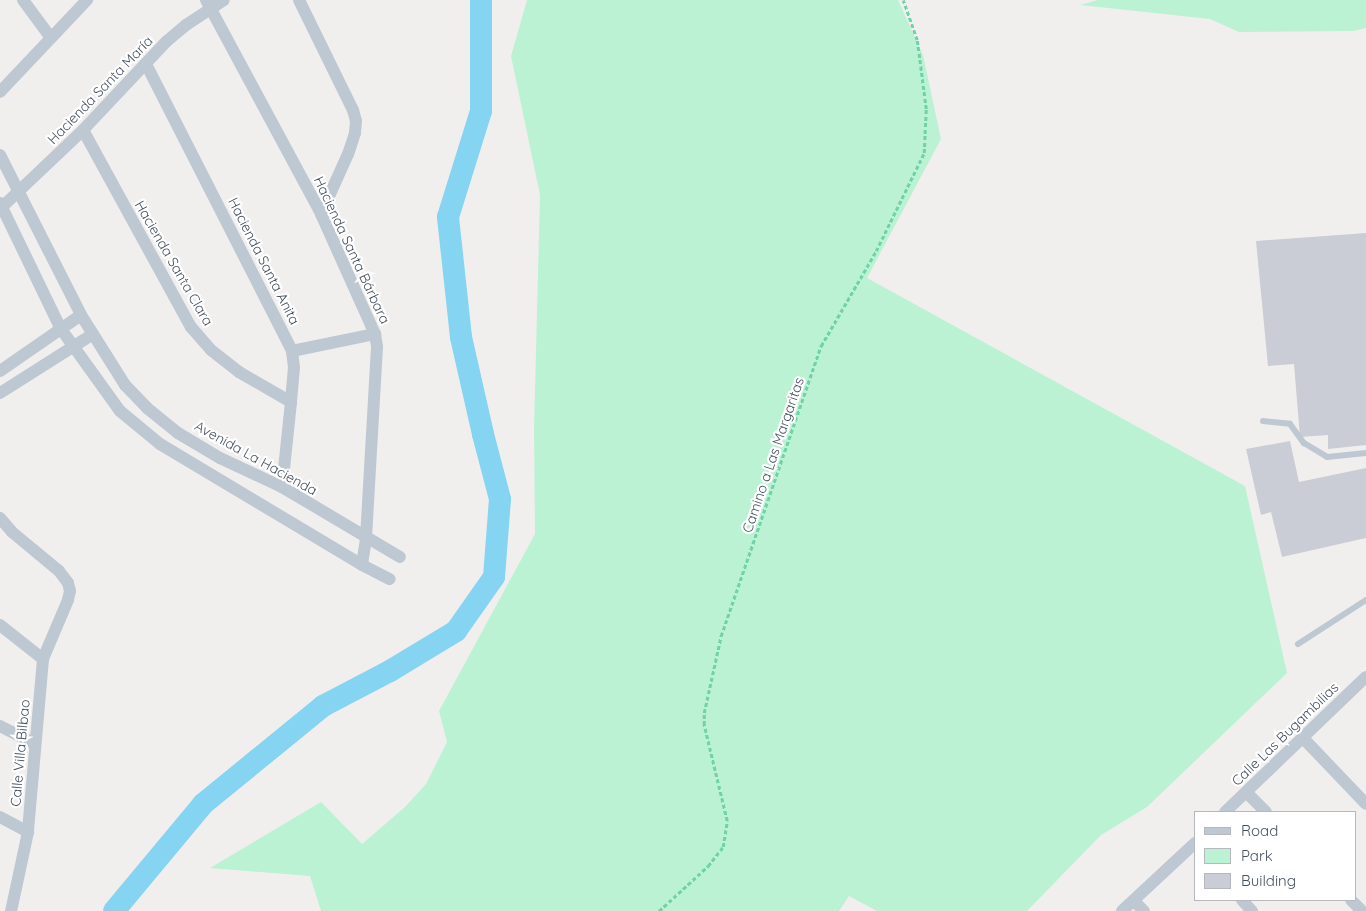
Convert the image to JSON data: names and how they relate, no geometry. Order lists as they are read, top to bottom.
{
  "streets": {
    "street": [
      "Hacienda Santa María",
      "Hacienda Santa Bárbara",
      "Hacienda Santa Anita",
      "Hacienda Santa Clara",
      "Avenida La Hacienda",
      "Calle Las Bugambilias",
      "Calle Villa Bilbao"
    ],
    "path": ["Camino a Las Margaritas"]
  },
  "crossings": [
    ["Hacienda Santa María", "Hacienda Santa Bárbara"],
    ["Hacienda Santa María", "Hacienda Santa Anita"],
    ["Hacienda Santa María", "Hacienda Santa Clara"],
    ["Hacienda Santa María", "Avenida La Hacienda"],
    ["Hacienda Santa Bárbara", "Avenida La Hacienda"],
    ["Hacienda Santa Anita", "Hacienda Santa Clara"],
    ["Hacienda Santa Anita", "Avenida La Hacienda"]
  ],
  "legend": ["Road", "Park", "Building"]
}
